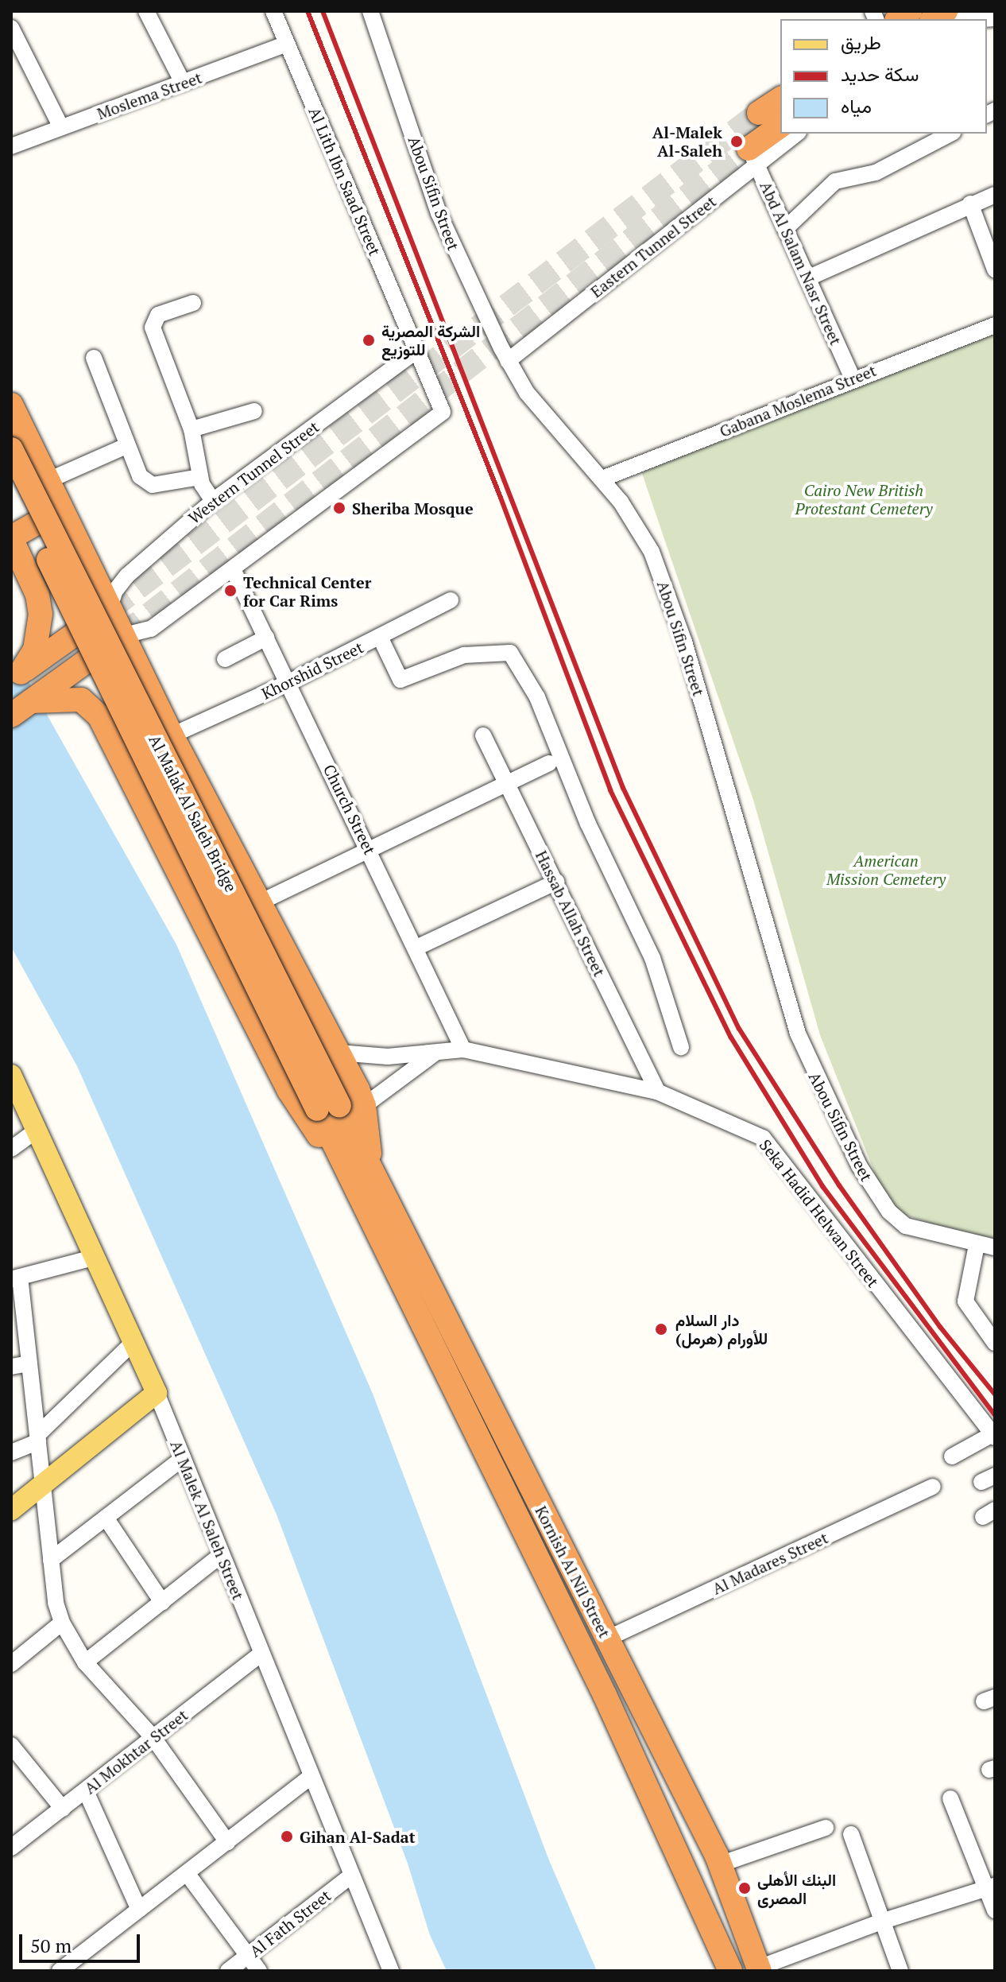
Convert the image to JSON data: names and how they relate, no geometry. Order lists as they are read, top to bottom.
{
  "streets": {
    "highway": ["Al Malak Al Saleh Bridge", "Kornish Al Nil Street"],
    "main road": ["Al Malek Al Saleh Street"],
    "street": [
      "Moslema Street",
      "Al Lith Ibn Saad Street",
      "Abou Sifin Street",
      "Eastern Tunnel Street",
      "Abd Al Salam Nasr Street",
      "Gabana Moslema Street",
      "Western Tunnel Street",
      "Khorshid Street",
      "Church Street",
      "Hassab Allah Street",
      "Seka Hadid Helwan Street",
      "Al Madares Street",
      "Al Mokhtar Street",
      "Al Fath Street"
    ]
  },
  "crossings": [
    ["Moslema Street", "Al Lith Ibn Saad Street"],
    ["Al Lith Ibn Saad Street", "Western Tunnel Street"],
    ["Al Lith Ibn Saad Street", "Church Street"],
    ["Abou Sifin Street", "Eastern Tunnel Street"],
    ["Abou Sifin Street", "Gabana Moslema Street"],
    ["Eastern Tunnel Street", "Abd Al Salam Nasr Street"],
    ["Abd Al Salam Nasr Street", "Gabana Moslema Street"],
    ["Khorshid Street", "Church Street"],
    ["Church Street", "Seka Hadid Helwan Street"],
    ["Al Malak Al Saleh Bridge", "Kornish Al Nil Street"],
    ["Hassab Allah Street", "Seka Hadid Helwan Street"],
    ["Al Malek Al Saleh Street", "Al Mokhtar Street"],
    ["Al Malek Al Saleh Street", "Al Fath Street"],
    ["Al Madares Street", "Kornish Al Nil Street"]
  ],
  "parks": ["Cairo New British Protestant Cemetery", "American Mission Cemetery"],
  "places": [
    "Al-Malek Al-Saleh",
    "الشركة المصرية للتوزيع",
    "Sheriba Mosque",
    "Technical Center for Car Rims",
    "دار السلام للأورام (هرمل)",
    "Gihan Al-Sadat",
    "البنك الأهلى المصرى"
  ],
  "legend": ["طريق", "سكة حديد", "مياه"],
  "scale_bar": "50 m"
}
